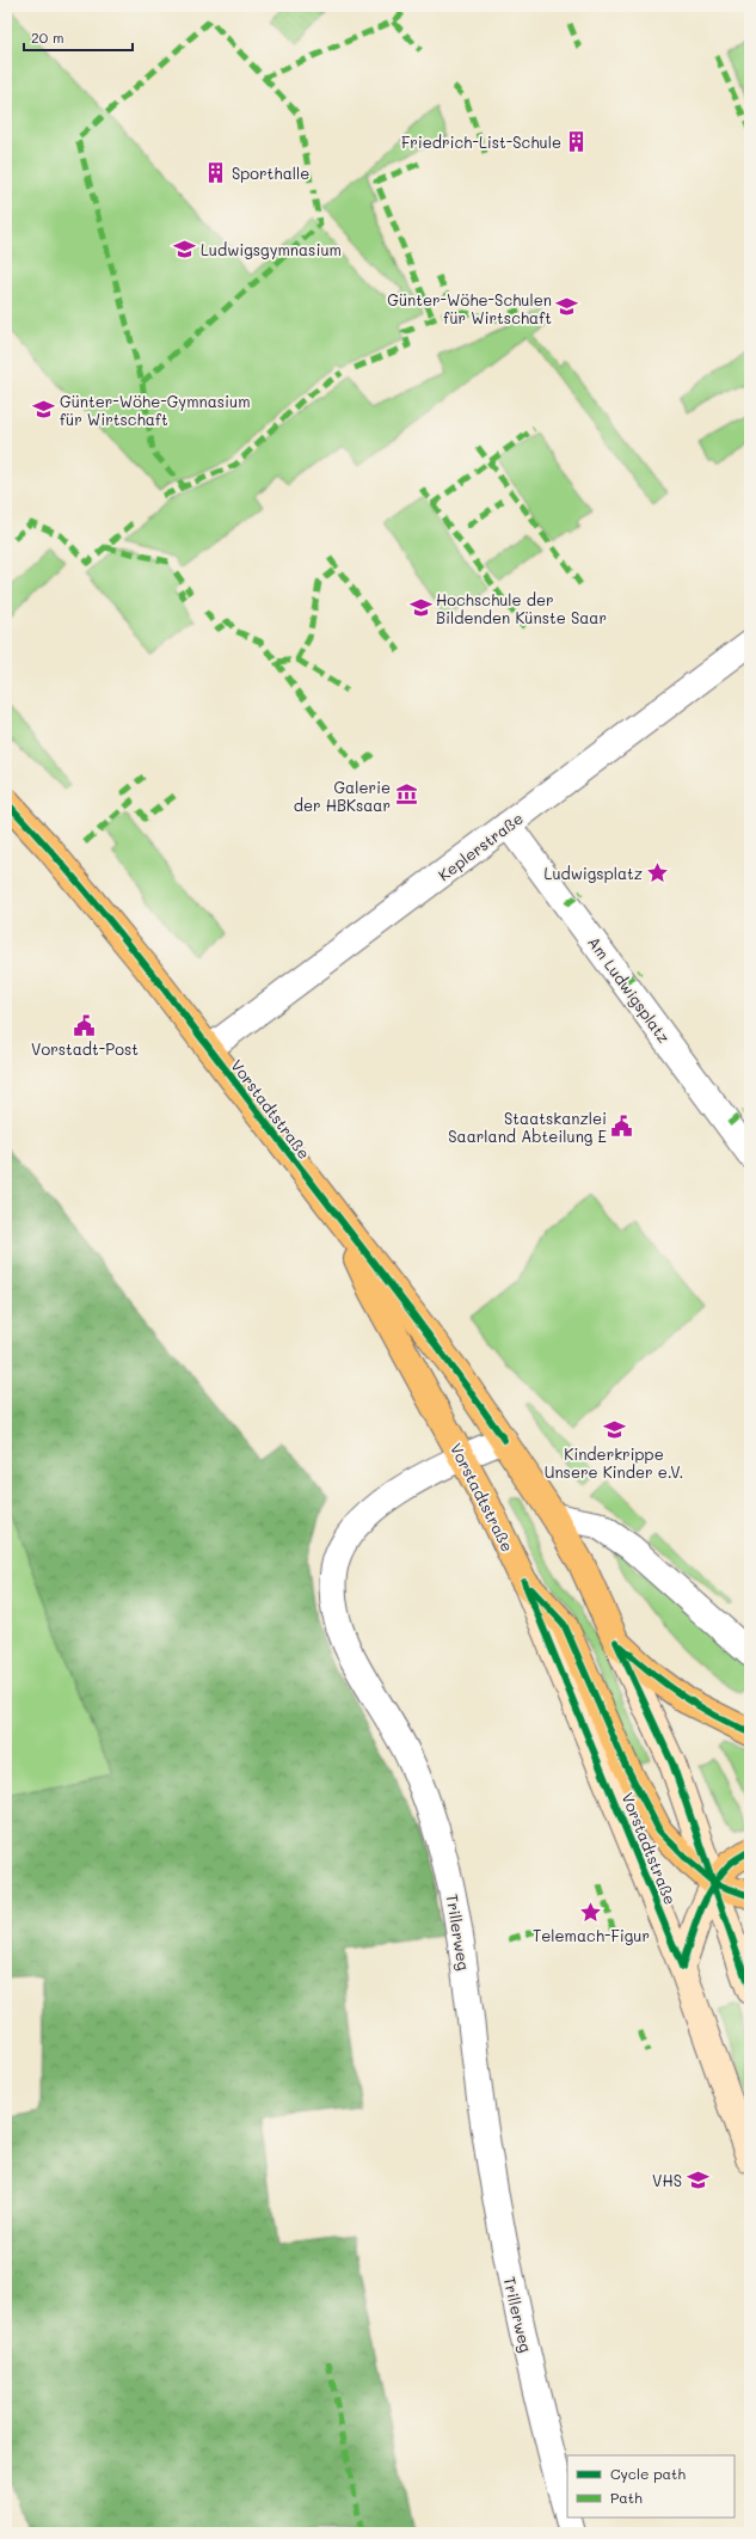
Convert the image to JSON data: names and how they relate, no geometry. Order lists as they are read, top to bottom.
{
  "streets": {
    "main road": ["Vorstadtstraße"],
    "street": ["Keplerstraße", "Am Ludwigsplatz", "Trillerweg"]
  },
  "crossings": [
    ["Keplerstraße", "Am Ludwigsplatz"],
    ["Keplerstraße", "Vorstadtstraße"],
    ["Vorstadtstraße", "Trillerweg"]
  ],
  "places": {
    "building": ["Friedrich-List-Schule", "Sporthalle"],
    "school or university": [
      "Ludwigsgymnasium",
      "Günter-Wöhe-Schulen für Wirtschaft",
      "Günter-Wöhe-Gymnasium für Wirtschaft",
      "Hochschule der Bildenden Künste Saar",
      "Kinderkrippe Unsere Kinder e.V.",
      "VHS"
    ],
    "museum": ["Galerie der HBKsaar"],
    "place": ["Ludwigsplatz", "Telemach-Figur"],
    "public building": ["Vorstadt-Post", "Staatskanzlei Saarland Abteilung E"]
  },
  "legend": ["Cycle path", "Path"],
  "scale_bar": "20 m"
}
